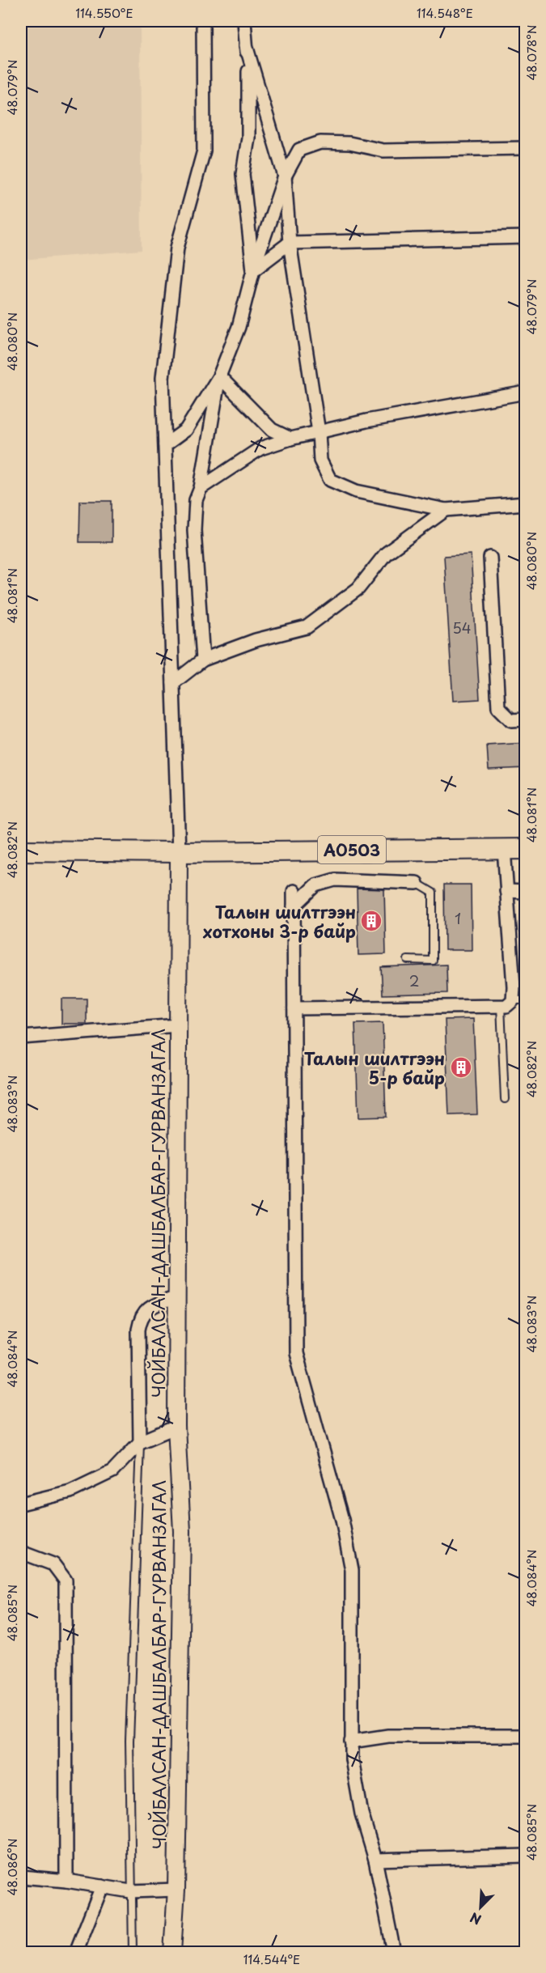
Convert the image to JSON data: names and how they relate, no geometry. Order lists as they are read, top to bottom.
{
  "streets": {
    "main road": ["A0503"],
    "street": ["ЧОЙБАЛСАН-ДАШБАЛБАР-ГУРВАНЗАГАЛ"]
  },
  "crossings": [
    ["A0503", "ЧОЙБАЛСАН-ДАШБАЛБАР-ГУРВАНЗАГАЛ"]
  ],
  "places": {
    "building": ["Талын шилтгээн хотхоны 3-р байр", "Талын шилтгээн 5-р байр"]
  },
  "house_numbers": ["54", "1", "2"],
  "north": "bottom left",
  "coordinates": [
    "114.550°E",
    "114.548°E",
    "48.078°N",
    "48.079°N",
    "48.080°N",
    "48.081°N",
    "48.082°N",
    "48.083°N",
    "48.084°N",
    "48.085°N",
    "48.086°N",
    "114.544°E"
  ]
}
